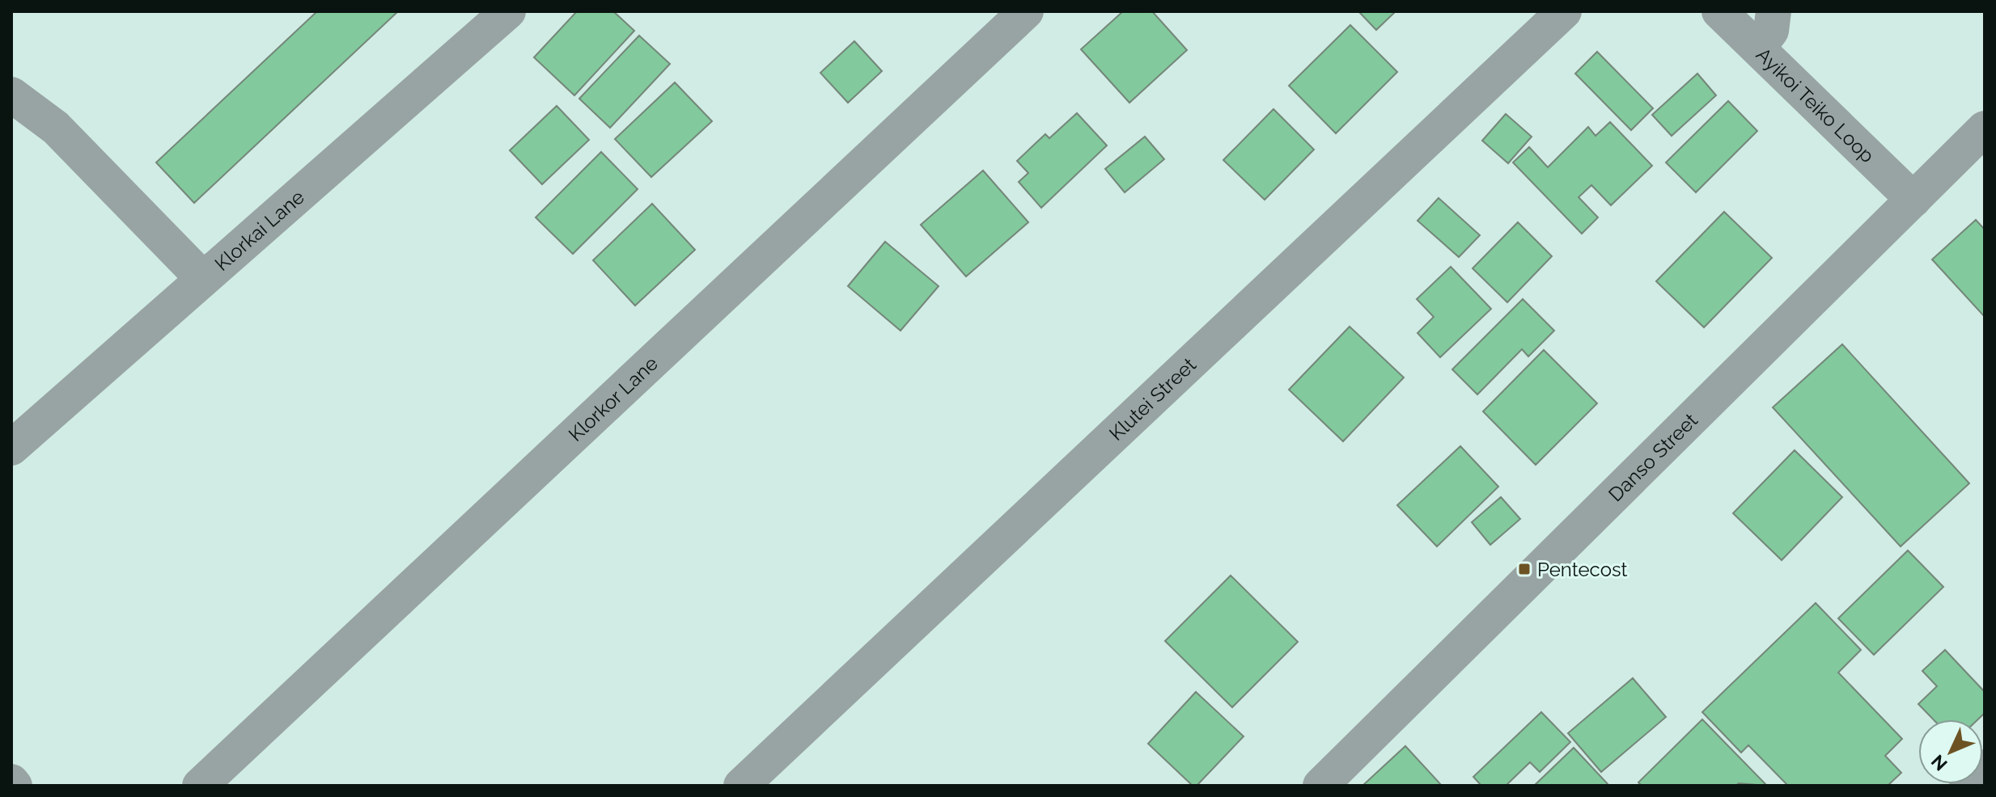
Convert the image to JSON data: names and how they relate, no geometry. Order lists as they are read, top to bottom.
{
  "streets": {
    "street": [
      "Ayikoi Teiko Loop",
      "Klorkai Lane",
      "Klorkor Lane",
      "Klutei Street",
      "Danso Street"
    ]
  },
  "crossings": [
    ["Ayikoi Teiko Loop", "Danso Street"]
  ],
  "places": {
    "transit": ["Pentecost"]
  },
  "north": "bottom left"
}
